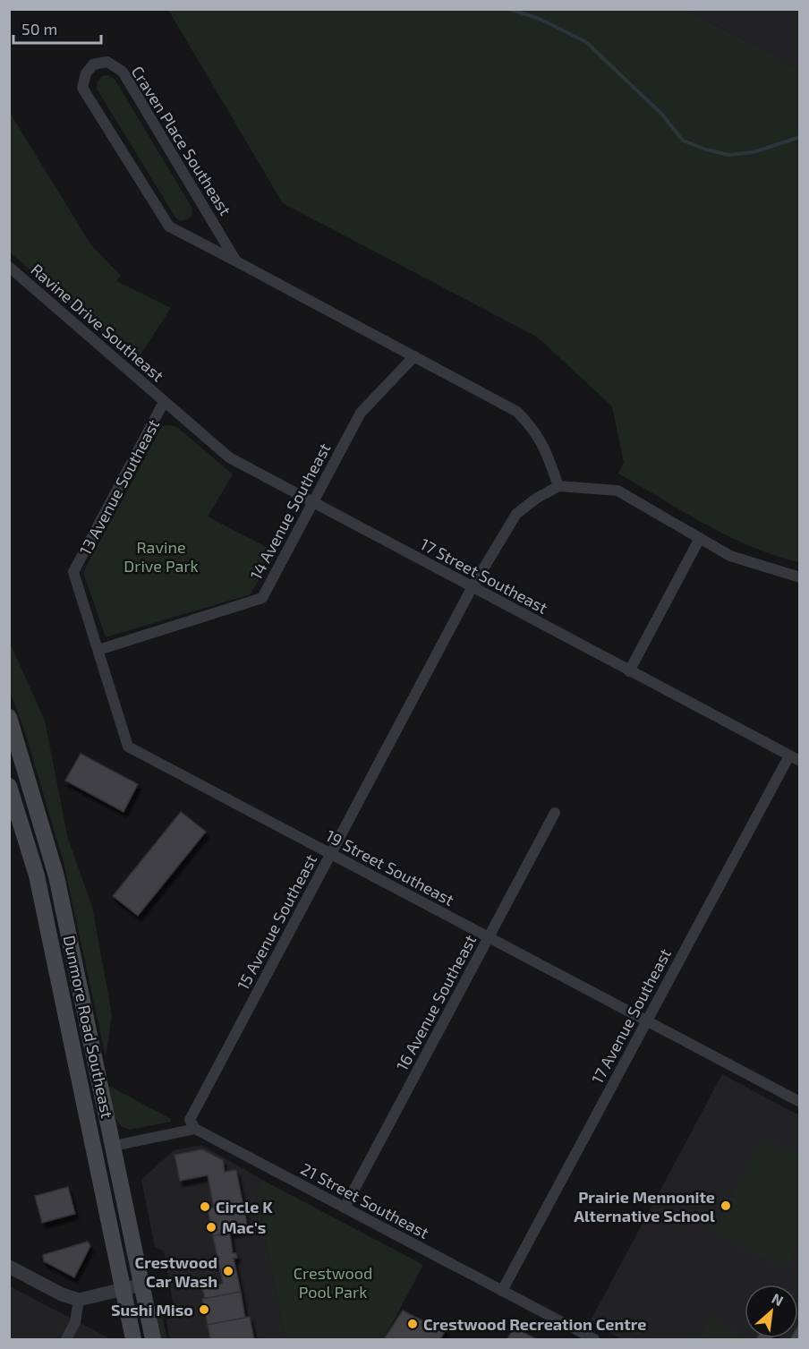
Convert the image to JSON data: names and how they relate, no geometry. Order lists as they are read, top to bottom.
{
  "streets": {
    "main road": ["Dunmore Road Southeast"],
    "street": [
      "Craven Place Southeast",
      "Ravine Drive Southeast",
      "13 Avenue Southeast",
      "14 Avenue Southeast",
      "17 Street Southeast",
      "19 Street Southeast",
      "15 Avenue Southeast",
      "16 Avenue Southeast",
      "17 Avenue Southeast",
      "21 Street Southeast"
    ]
  },
  "crossings": [
    ["Craven Place Southeast", "14 Avenue Southeast"],
    ["Craven Place Southeast", "15 Avenue Southeast"],
    ["Ravine Drive Southeast", "13 Avenue Southeast"],
    ["Ravine Drive Southeast", "17 Street Southeast"],
    ["13 Avenue Southeast", "17 Street Southeast"],
    ["13 Avenue Southeast", "19 Street Southeast"],
    ["14 Avenue Southeast", "17 Street Southeast"],
    ["14 Avenue Southeast", "19 Street Southeast"],
    ["17 Street Southeast", "15 Avenue Southeast"],
    ["17 Street Southeast", "17 Avenue Southeast"],
    ["19 Street Southeast", "15 Avenue Southeast"],
    ["19 Street Southeast", "16 Avenue Southeast"],
    ["19 Street Southeast", "17 Avenue Southeast"],
    ["15 Avenue Southeast", "21 Street Southeast"],
    ["16 Avenue Southeast", "21 Street Southeast"],
    ["17 Avenue Southeast", "21 Street Southeast"]
  ],
  "parks": ["Ravine Drive Park", "Crestwood Pool Park"],
  "places": [
    "Prairie Mennonite Alternative School",
    "Circle K",
    "Mac's",
    "Crestwood Car Wash",
    "Sushi Miso",
    "Crestwood Recreation Centre"
  ],
  "scale_bar": "50 m",
  "north": "top right"
}
